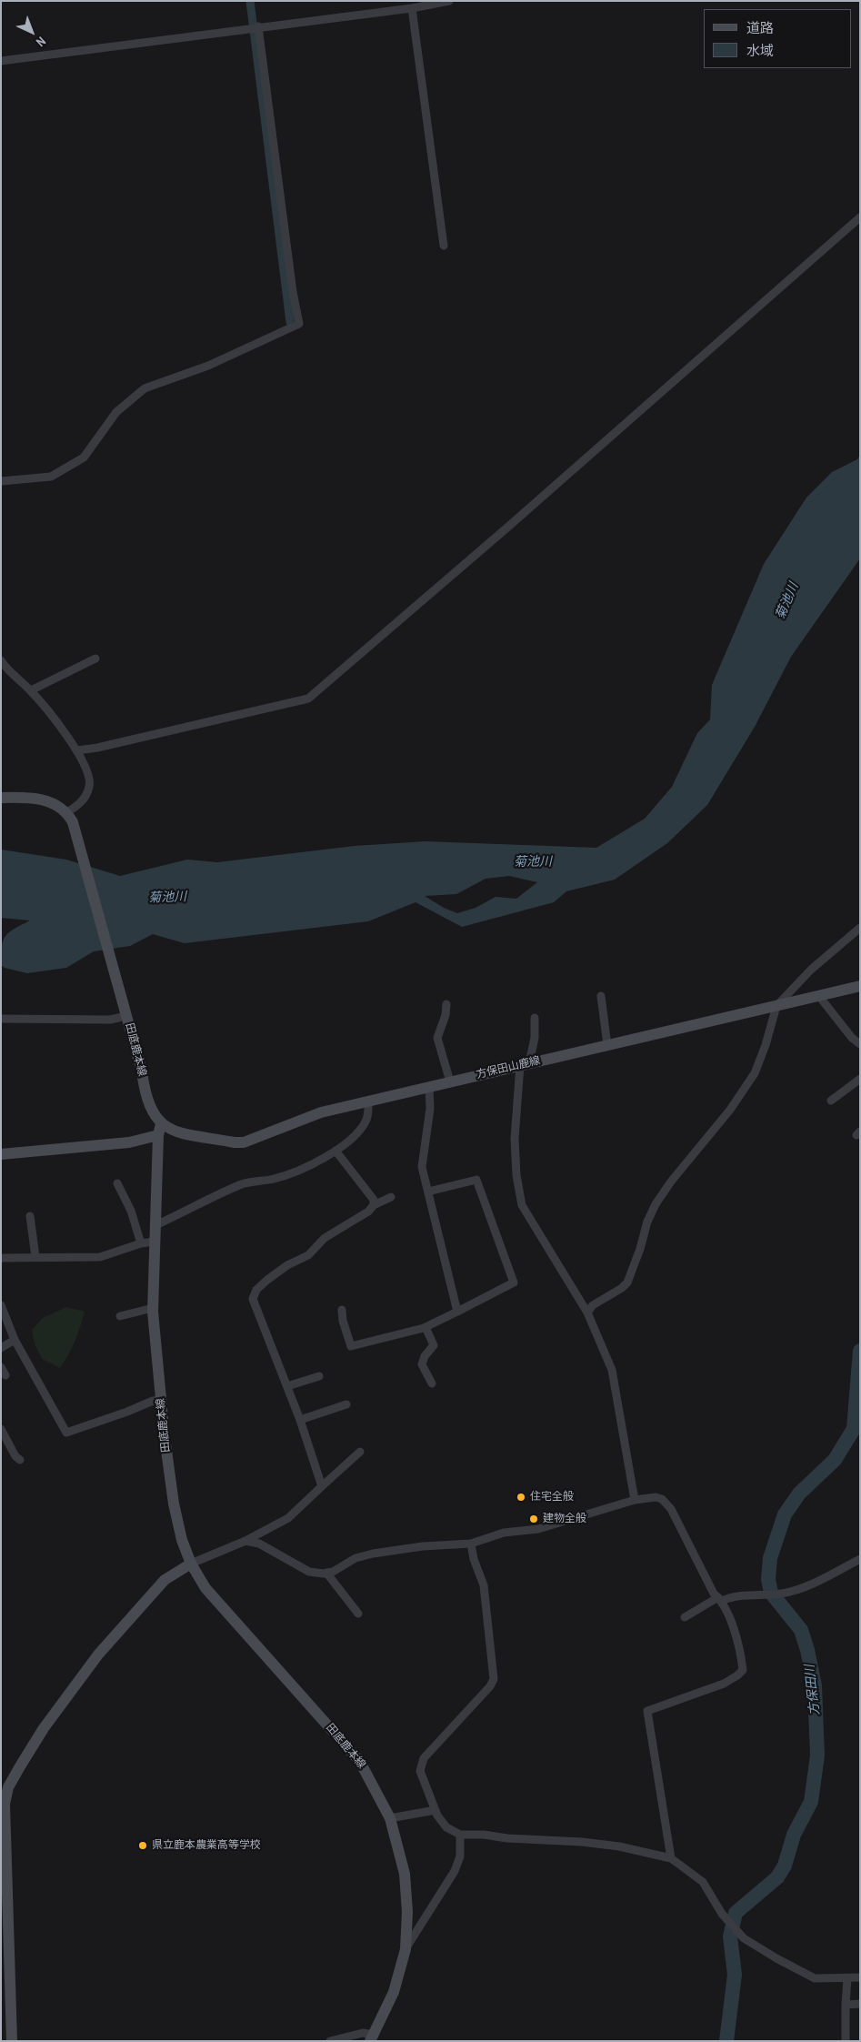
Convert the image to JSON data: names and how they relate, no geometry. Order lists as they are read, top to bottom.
{
  "streets": {
    "main road": ["田底鹿本線", "方保田山鹿線"]
  },
  "crossings": [
    ["田底鹿本線", "方保田山鹿線"]
  ],
  "water": ["菊池川", "方保田川"],
  "places": ["住宅全般", "建物全般", "県立鹿本農業高等学校"],
  "legend": ["道路", "水域"],
  "north": "bottom right"
}
